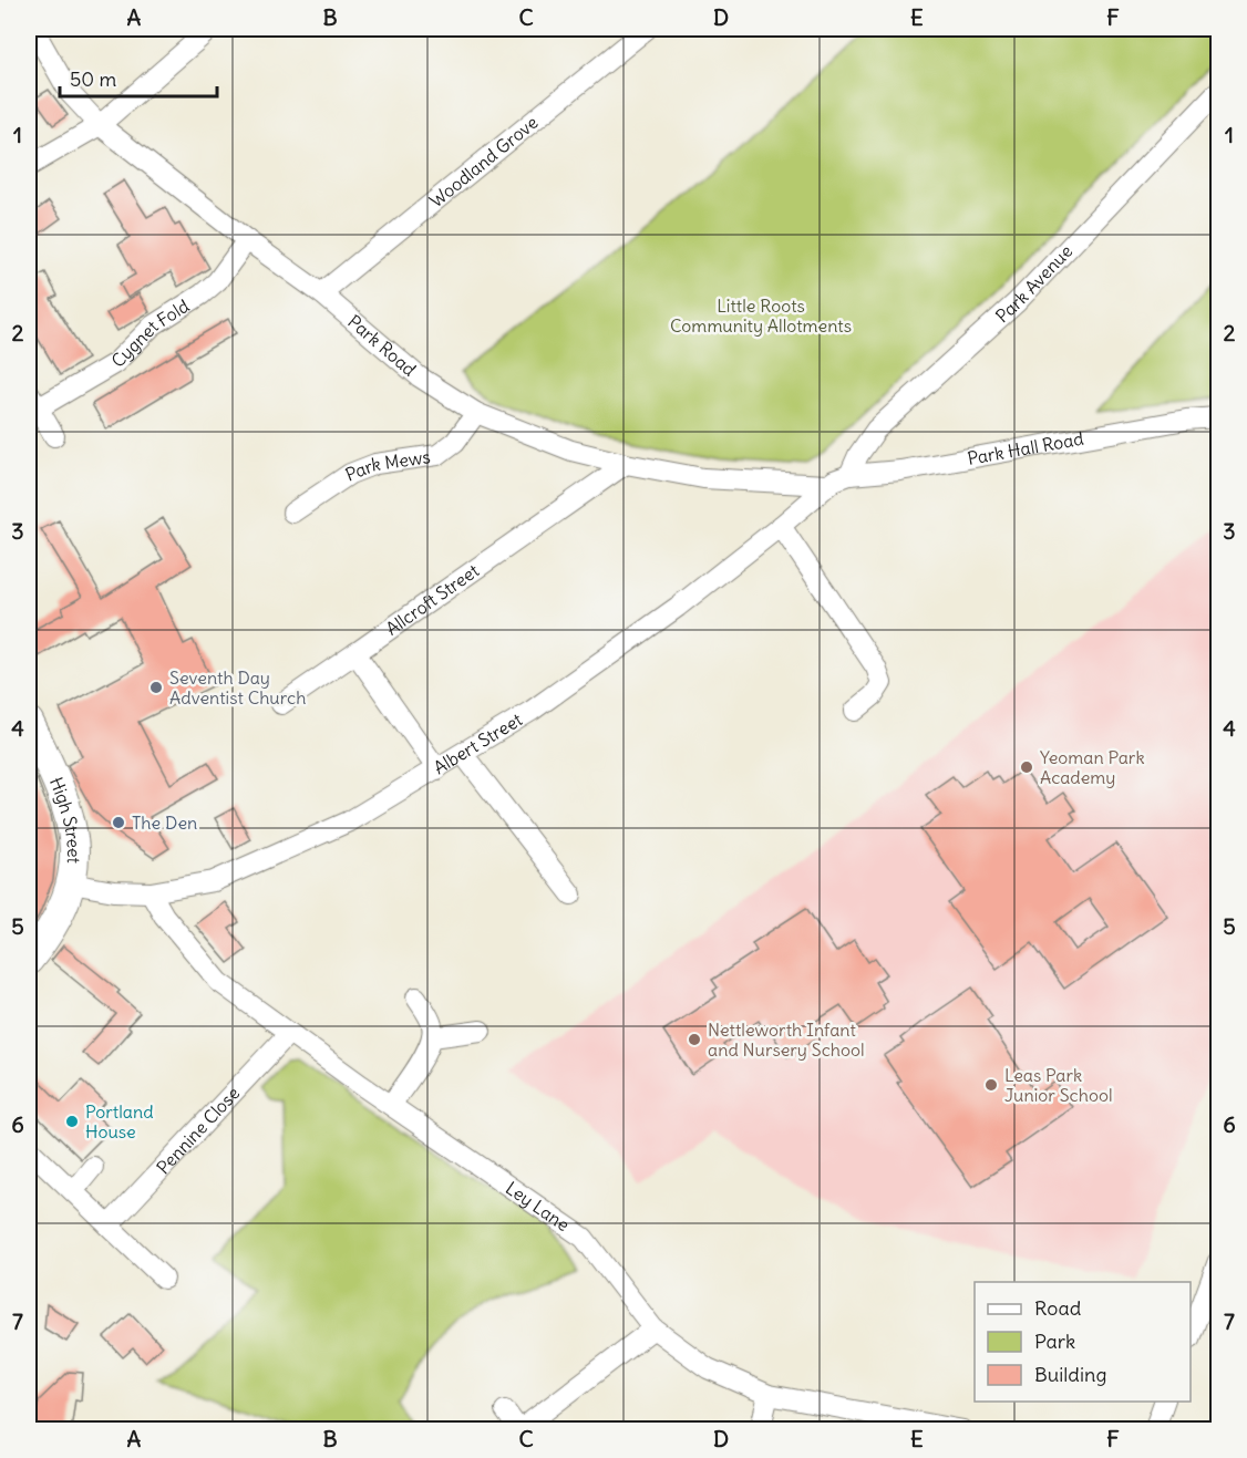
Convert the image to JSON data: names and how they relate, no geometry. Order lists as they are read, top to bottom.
{
  "streets": {
    "street": [
      "Woodland Grove",
      "Park Avenue",
      "Cygnet Fold",
      "Park Road",
      "Park Hall Road",
      "Park Mews",
      "Allcroft Street",
      "Albert Street",
      "High Street",
      "Pennine Close",
      "Ley Lane"
    ]
  },
  "crossings": [
    ["Woodland Grove", "Park Road"],
    ["Park Avenue", "Park Road"],
    ["Park Avenue", "Park Hall Road"],
    ["Park Avenue", "Albert Street"],
    ["Cygnet Fold", "Park Road"],
    ["Park Road", "Park Hall Road"],
    ["Park Road", "Park Mews"],
    ["Park Road", "Allcroft Street"],
    ["Park Road", "Albert Street"],
    ["Park Hall Road", "Albert Street"],
    ["Albert Street", "High Street"],
    ["Albert Street", "Ley Lane"],
    ["Pennine Close", "Ley Lane"]
  ],
  "parks": ["Little Roots Community Allotments"],
  "places": [
    "Seventh Day Adventist Church",
    "Yeoman Park Academy",
    "The Den",
    "Nettleworth Infant and Nursery School",
    "Leas Park Junior School",
    "Portland House"
  ],
  "legend": ["Road", "Park", "Building"],
  "scale_bar": "50 m",
  "grid": {
    "columns": [
      "A",
      "B",
      "C",
      "D",
      "E",
      "F"
    ],
    "rows": [
      "1",
      "2",
      "3",
      "4",
      "5",
      "6",
      "7"
    ]
  }
}
